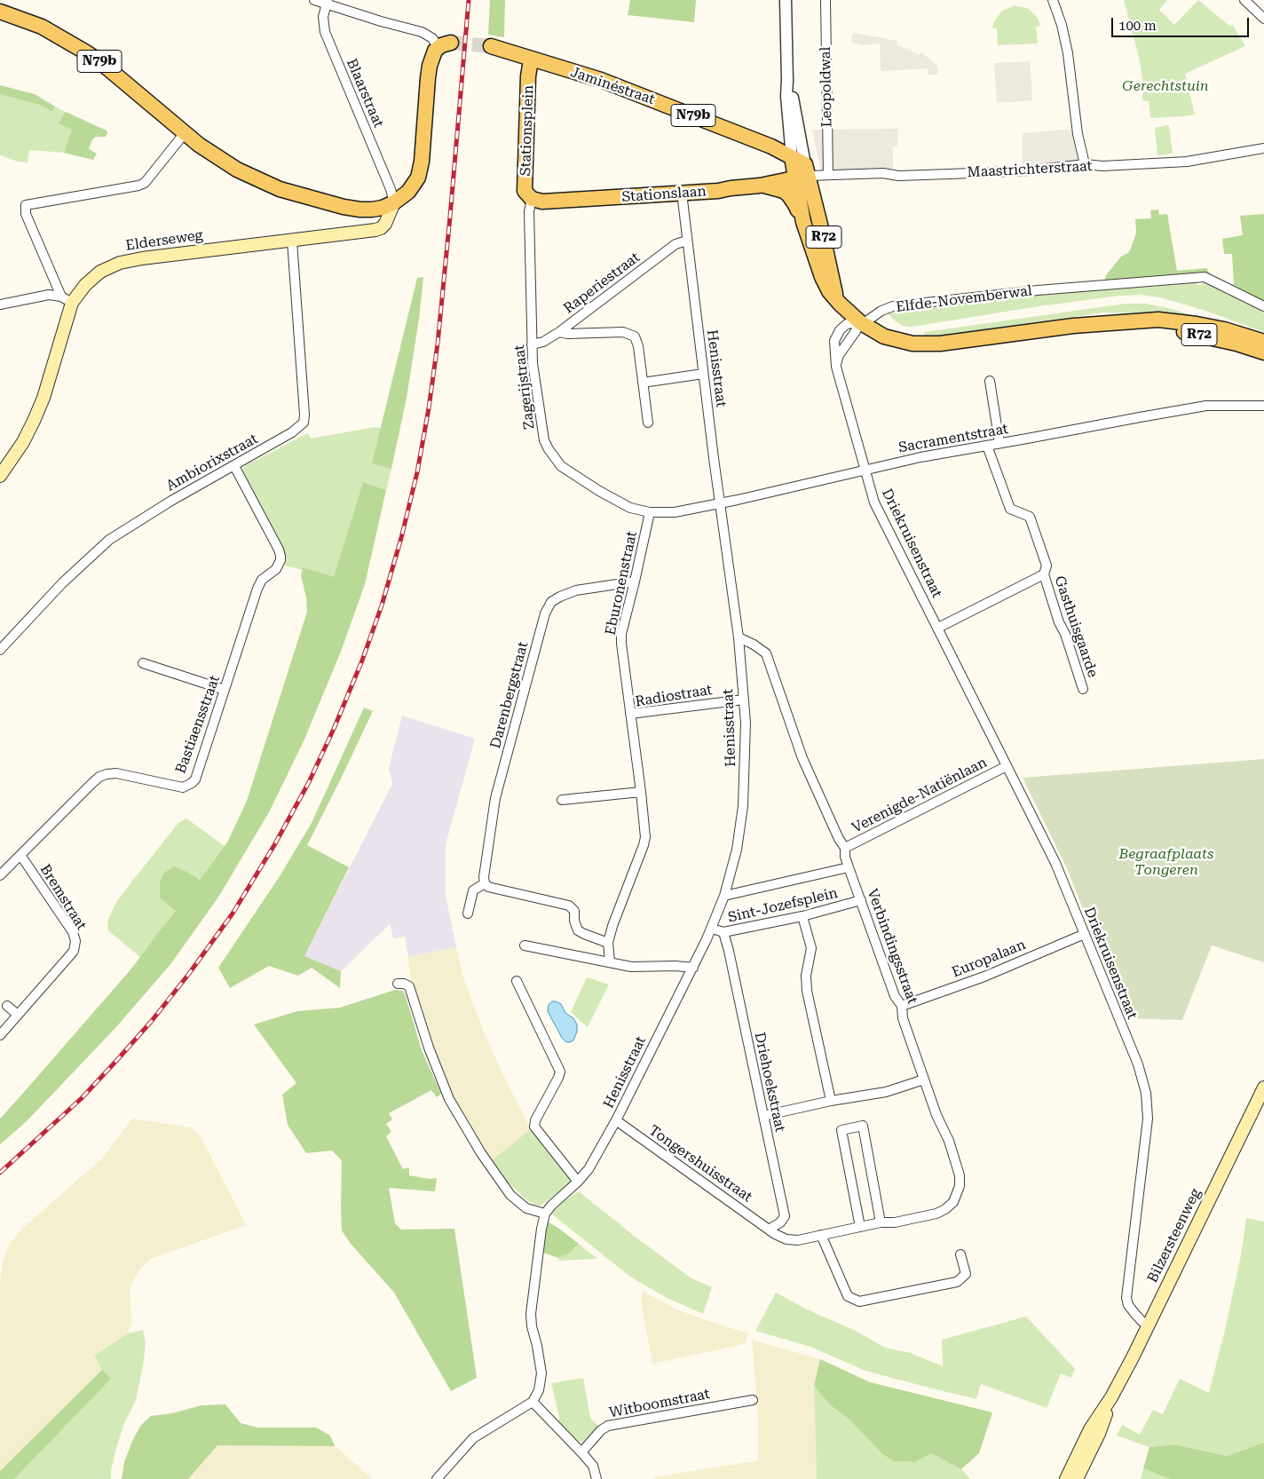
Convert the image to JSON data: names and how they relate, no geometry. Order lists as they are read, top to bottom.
{
  "streets": {
    "main road": [
      "N79b",
      "Jaminéstraat",
      "Leopoldwal",
      "Stationsplein",
      "Stationslaan",
      "R72",
      "Elderseweg",
      "Bilzersteenweg"
    ],
    "street": [
      "Blaarstraat",
      "Maastrichterstraat",
      "Raperiestraat",
      "Elfde-Novemberwal",
      "Henisstraat",
      "Zagerijstraat",
      "Sacramentstraat",
      "Ambiorixstraat",
      "Driekruisenstraat",
      "Eburonenstraat",
      "Gasthuisgaarde",
      "Darenbergstraat",
      "Radiostraat",
      "Bastiaensstraat",
      "Verenigde-Natiënlaan",
      "Bremstraat",
      "Sint-Jozefsplein",
      "Verbindingsstraat",
      "Europalaan",
      "Driehoekstraat",
      "Tongershuisstraat",
      "Witboomstraat"
    ]
  },
  "crossings": [
    ["N79b", "Blaarstraat"],
    ["N79b", "Elderseweg"],
    ["Jaminéstraat", "Leopoldwal"],
    ["Jaminéstraat", "Stationsplein"],
    ["Leopoldwal", "Maastrichterstraat"],
    ["Leopoldwal", "Stationslaan"],
    ["Leopoldwal", "R72"],
    ["Blaarstraat", "Elderseweg"],
    ["Stationsplein", "Stationslaan"],
    ["Stationsplein", "Zagerijstraat"],
    ["Maastrichterstraat", "Stationslaan"],
    ["Maastrichterstraat", "R72"],
    ["Stationslaan", "R72"],
    ["Stationslaan", "Henisstraat"],
    ["Stationslaan", "Zagerijstraat"],
    ["R72", "Elfde-Novemberwal"],
    ["Elderseweg", "Ambiorixstraat"],
    ["Raperiestraat", "Henisstraat"],
    ["Raperiestraat", "Zagerijstraat"],
    ["Elfde-Novemberwal", "Driekruisenstraat"],
    ["Henisstraat", "Sacramentstraat"],
    ["Henisstraat", "Radiostraat"],
    ["Henisstraat", "Sint-Jozefsplein"],
    ["Henisstraat", "Verbindingsstraat"],
    ["Henisstraat", "Tongershuisstraat"],
    ["Zagerijstraat", "Sacramentstraat"],
    ["Zagerijstraat", "Eburonenstraat"],
    ["Sacramentstraat", "Driekruisenstraat"],
    ["Sacramentstraat", "Eburonenstraat"],
    ["Sacramentstraat", "Gasthuisgaarde"],
    ["Ambiorixstraat", "Bastiaensstraat"],
    ["Driekruisenstraat", "Gasthuisgaarde"],
    ["Driekruisenstraat", "Verenigde-Natiënlaan"],
    ["Driekruisenstraat", "Europalaan"],
    ["Driekruisenstraat", "Bilzersteenweg"],
    ["Eburonenstraat", "Darenbergstraat"],
    ["Eburonenstraat", "Radiostraat"],
    ["Bastiaensstraat", "Bremstraat"],
    ["Verenigde-Natiënlaan", "Verbindingsstraat"],
    ["Sint-Jozefsplein", "Verbindingsstraat"],
    ["Sint-Jozefsplein", "Driehoekstraat"],
    ["Verbindingsstraat", "Europalaan"],
    ["Verbindingsstraat", "Driehoekstraat"],
    ["Verbindingsstraat", "Tongershuisstraat"],
    ["Driehoekstraat", "Tongershuisstraat"]
  ],
  "parks": ["Gerechtstuin", "Begraafplaats Tongeren"],
  "scale_bar": "100 m"
}
